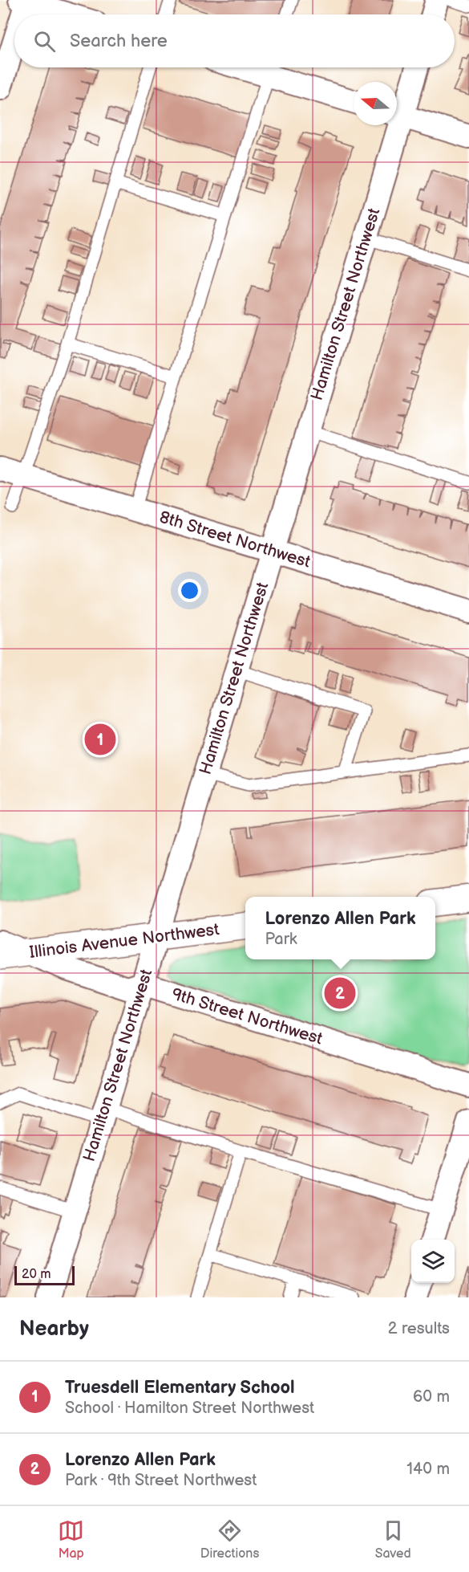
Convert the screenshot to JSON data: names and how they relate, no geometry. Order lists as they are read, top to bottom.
{
  "streets": {
    "street": [
      "Hamilton Street Northwest",
      "8th Street Northwest",
      "Illinois Avenue Northwest",
      "9th Street Northwest"
    ]
  },
  "crossings": [
    ["Hamilton Street Northwest", "8th Street Northwest"],
    ["Hamilton Street Northwest", "Illinois Avenue Northwest"],
    ["Hamilton Street Northwest", "9th Street Northwest"],
    ["Illinois Avenue Northwest", "9th Street Northwest"]
  ],
  "scale_bar": "20 m",
  "north": "left",
  "page": {
    "search": "Search here",
    "pins": ["1", "2"],
    "popup": ["Lorenzo Allen Park", "Park"],
    "scale": "20 m",
    "heading": ["Nearby", "2 results"],
    "list": [
      {
        "mark": "1",
        "name": "Truesdell Elementary School",
        "note": "School · Hamilton Street Northwest",
        "value": "60 m"
      },
      {
        "mark": "2",
        "name": "Lorenzo Allen Park",
        "note": "Park · 9th Street Northwest",
        "value": "140 m"
      }
    ],
    "nav": ["Map", "Directions", "Saved"]
  }
}
